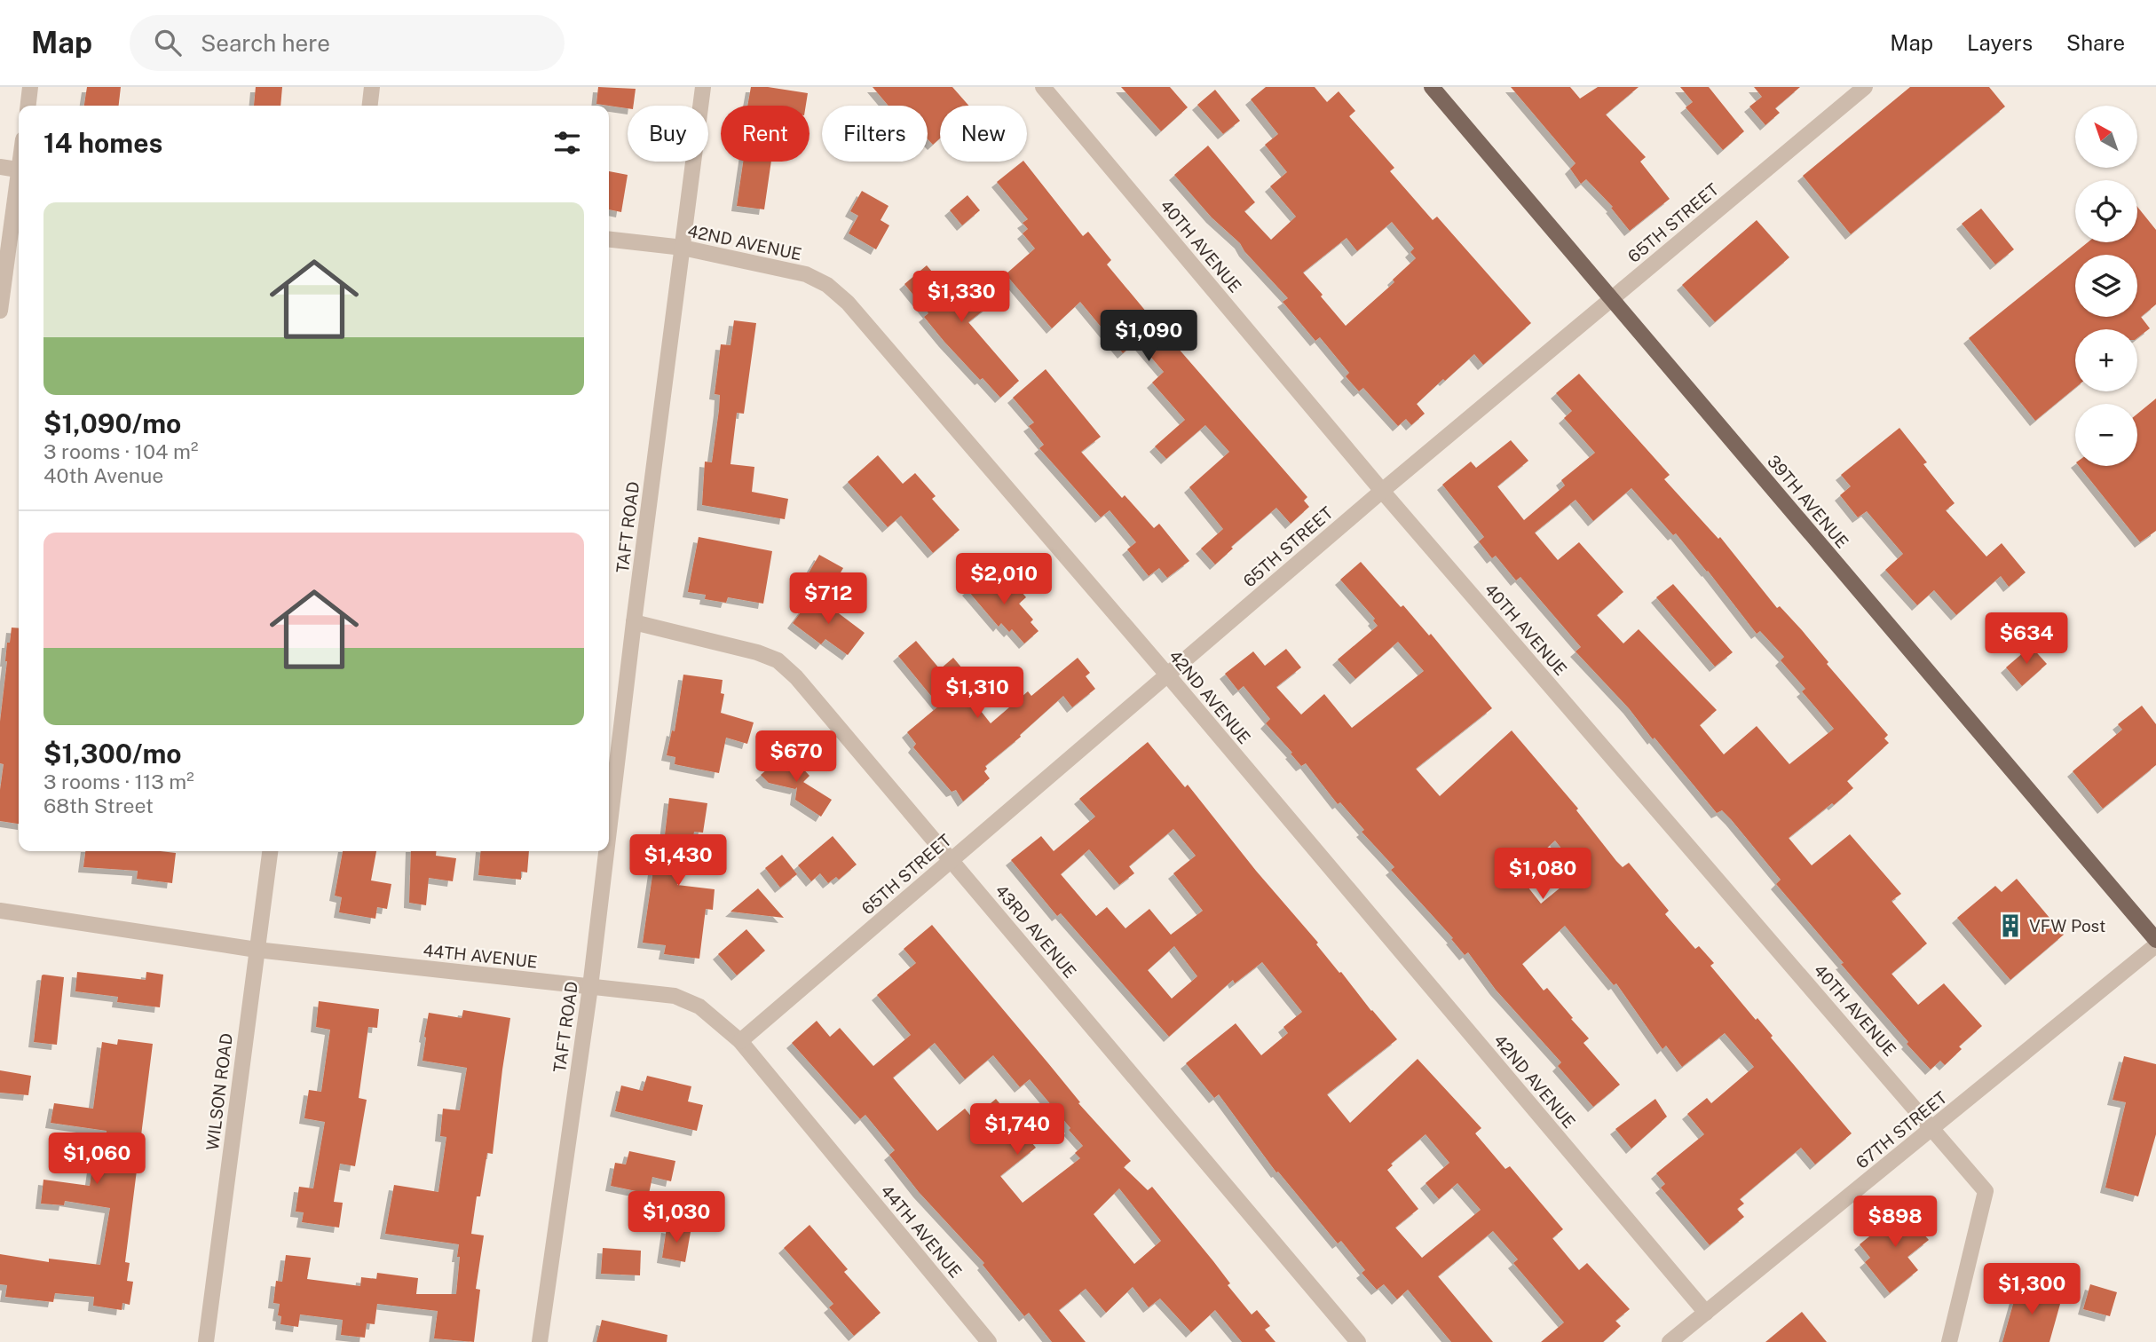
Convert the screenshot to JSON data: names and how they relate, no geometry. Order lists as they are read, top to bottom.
{
  "streets": {
    "main road": ["39TH AVENUE"],
    "street": [
      "65TH STREET",
      "42ND AVENUE",
      "40TH AVENUE",
      "TAFT ROAD",
      "43RD AVENUE",
      "44TH AVENUE",
      "WILSON ROAD",
      "67TH STREET"
    ]
  },
  "crossings": [
    ["65TH STREET", "42ND AVENUE"],
    ["65TH STREET", "40TH AVENUE"],
    ["65TH STREET", "39TH AVENUE"],
    ["65TH STREET", "43RD AVENUE"],
    ["65TH STREET", "44TH AVENUE"],
    ["42ND AVENUE", "TAFT ROAD"],
    ["42ND AVENUE", "67TH STREET"],
    ["40TH AVENUE", "67TH STREET"],
    ["TAFT ROAD", "43RD AVENUE"],
    ["TAFT ROAD", "44TH AVENUE"],
    ["44TH AVENUE", "WILSON ROAD"]
  ],
  "places": {
    "building": ["VFW Post"]
  },
  "north": "top left",
  "page": {
    "header": "Map",
    "search": "Search here",
    "nav": ["Map", "Layers", "Share"],
    "map_buttons": ["+", "−"],
    "chip": [
      "Buy",
      "Rent",
      "Filters",
      "New"
    ],
    "heading": "14 homes",
    "list": [
      {
        "name": "$1,090/mo",
        "note": "3 rooms · 104 m² · 40th Avenue"
      },
      {
        "name": "$1,300/mo",
        "note": "3 rooms · 113 m² · 68th Street"
      }
    ],
    "price": [
      "$1,330",
      "$1,090",
      "$2,010",
      "$712",
      "$634",
      "$1,310",
      "$670",
      "$1,430",
      "$1,080",
      "$1,740",
      "$1,060",
      "$1,030",
      "$898",
      "$1,300"
    ]
  }
}
